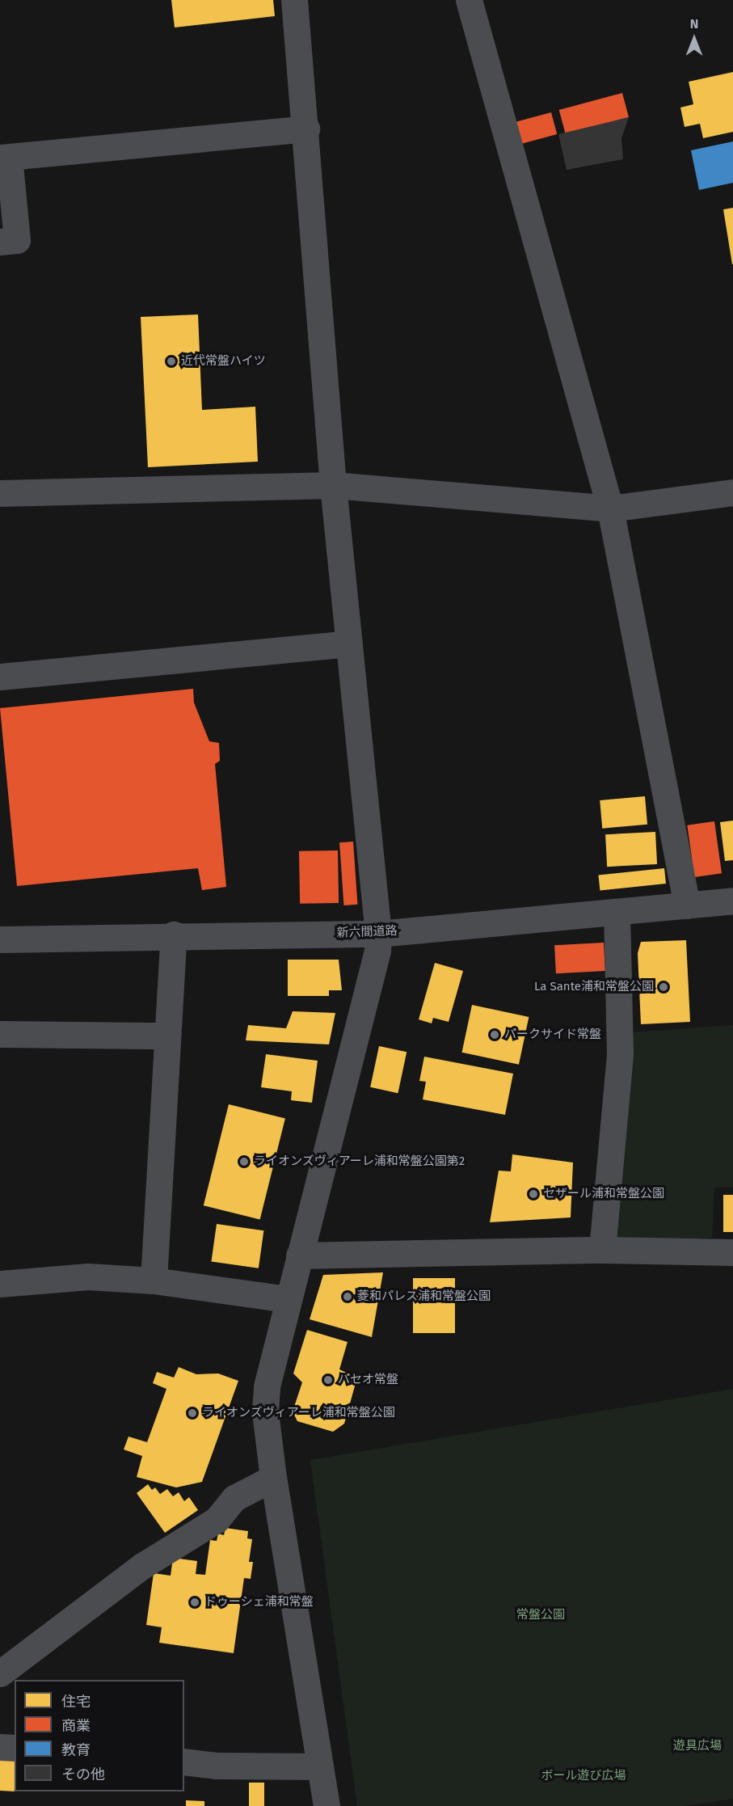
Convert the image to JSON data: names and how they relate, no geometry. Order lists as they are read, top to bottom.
{
  "streets": {
    "street": ["新六間道路"]
  },
  "parks": ["常盤公園", "遊具広場", "ボール遊び広場"],
  "places": [
    "近代常盤ハイツ",
    "La Sante浦和常盤公園",
    "パークサイド常盤",
    "ライオンズヴィアーレ浦和常盤公園第2",
    "セザール浦和常盤公園",
    "菱和パレス浦和常盤公園",
    "パセオ常盤",
    "ライオンズヴィアーレ浦和常盤公園",
    "ドゥーシェ浦和常盤"
  ],
  "legend": [
    "住宅",
    "商業",
    "教育",
    "その他"
  ],
  "north": "top"
}
